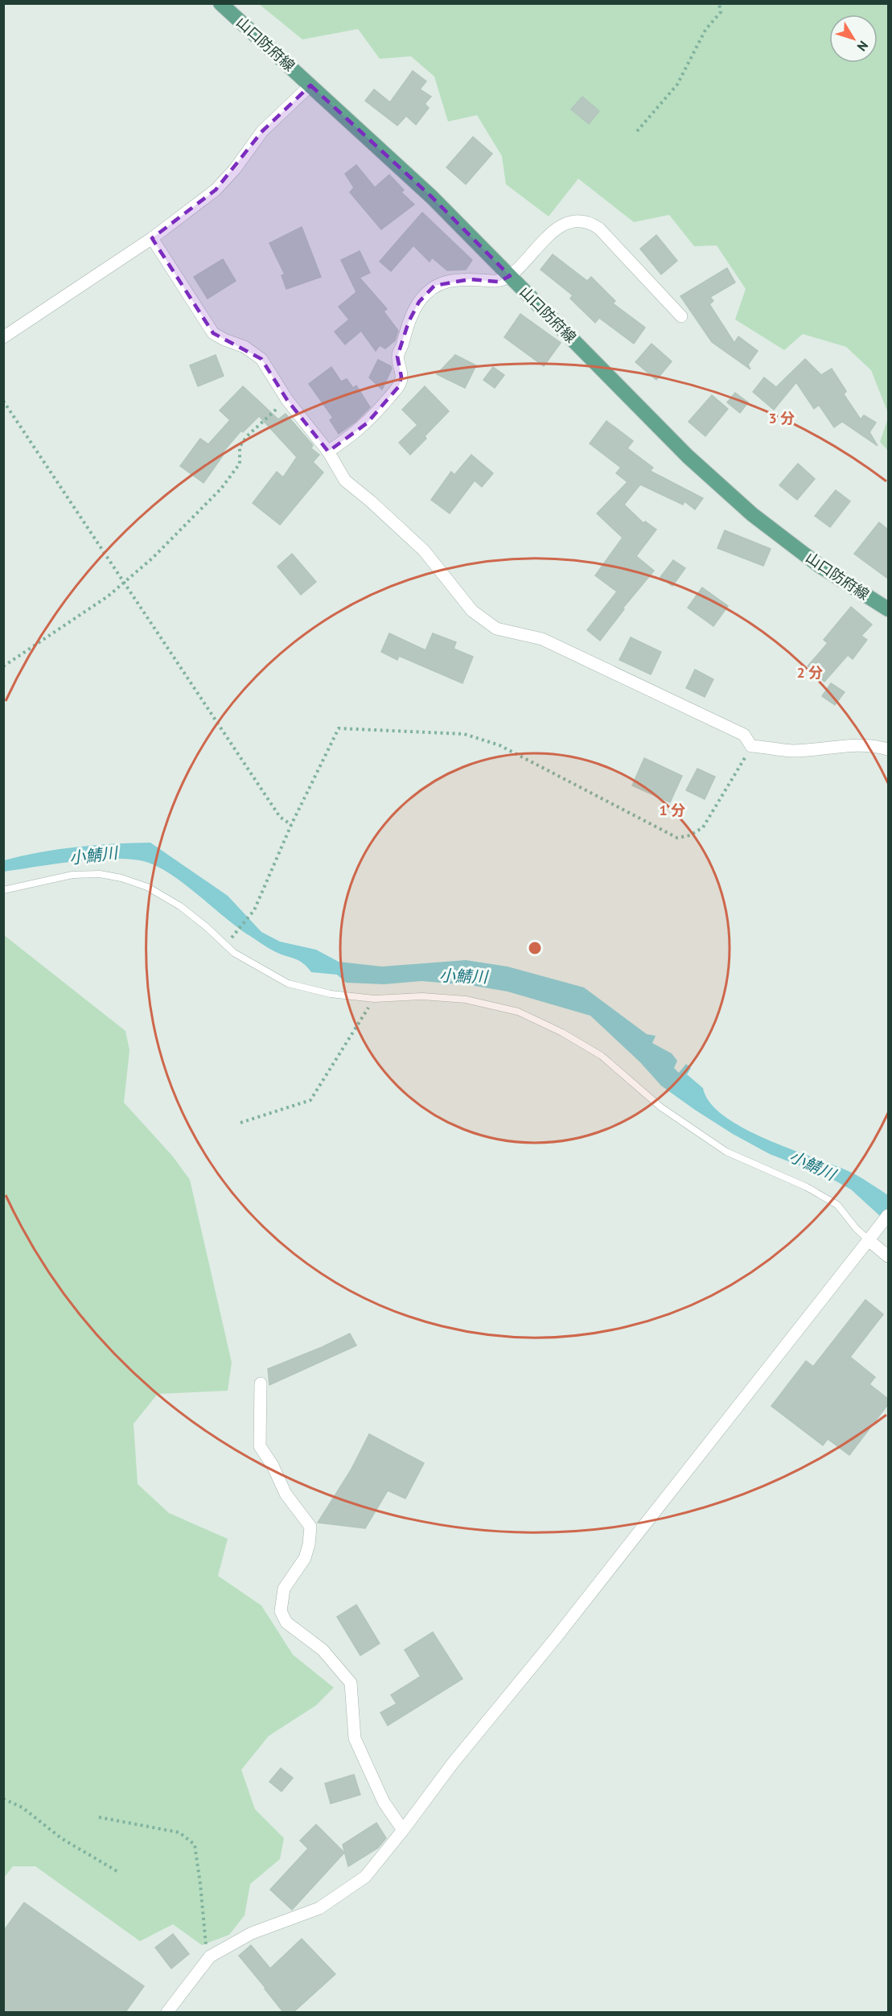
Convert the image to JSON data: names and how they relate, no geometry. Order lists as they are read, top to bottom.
{
  "streets": {
    "main road": ["山口防府線"]
  },
  "water": ["小鯖川"],
  "north": "bottom right",
  "rings": ["3 分", "2 分", "1 分"]
}
